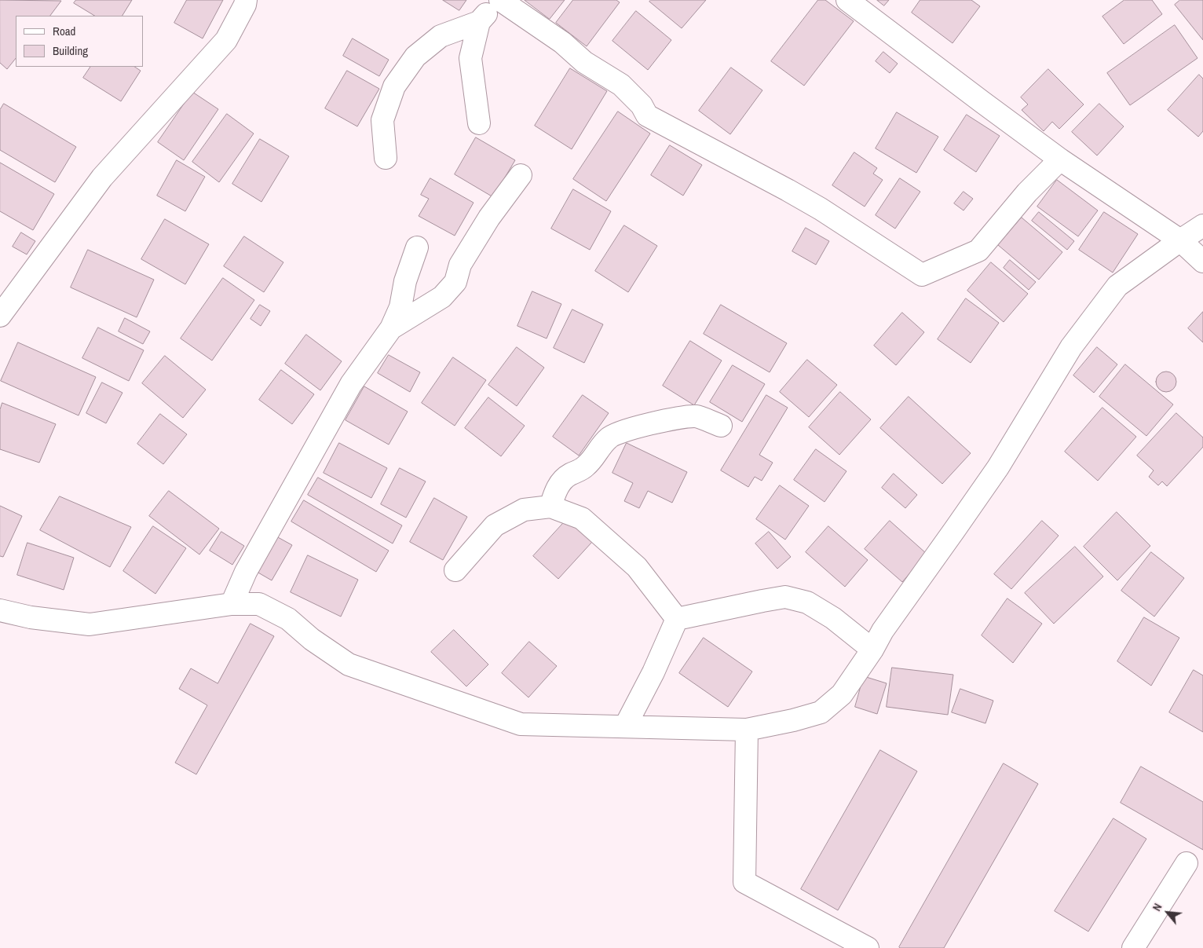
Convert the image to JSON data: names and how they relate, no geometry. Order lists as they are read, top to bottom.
{
  "legend": ["Road", "Building"],
  "north": "top left"
}
